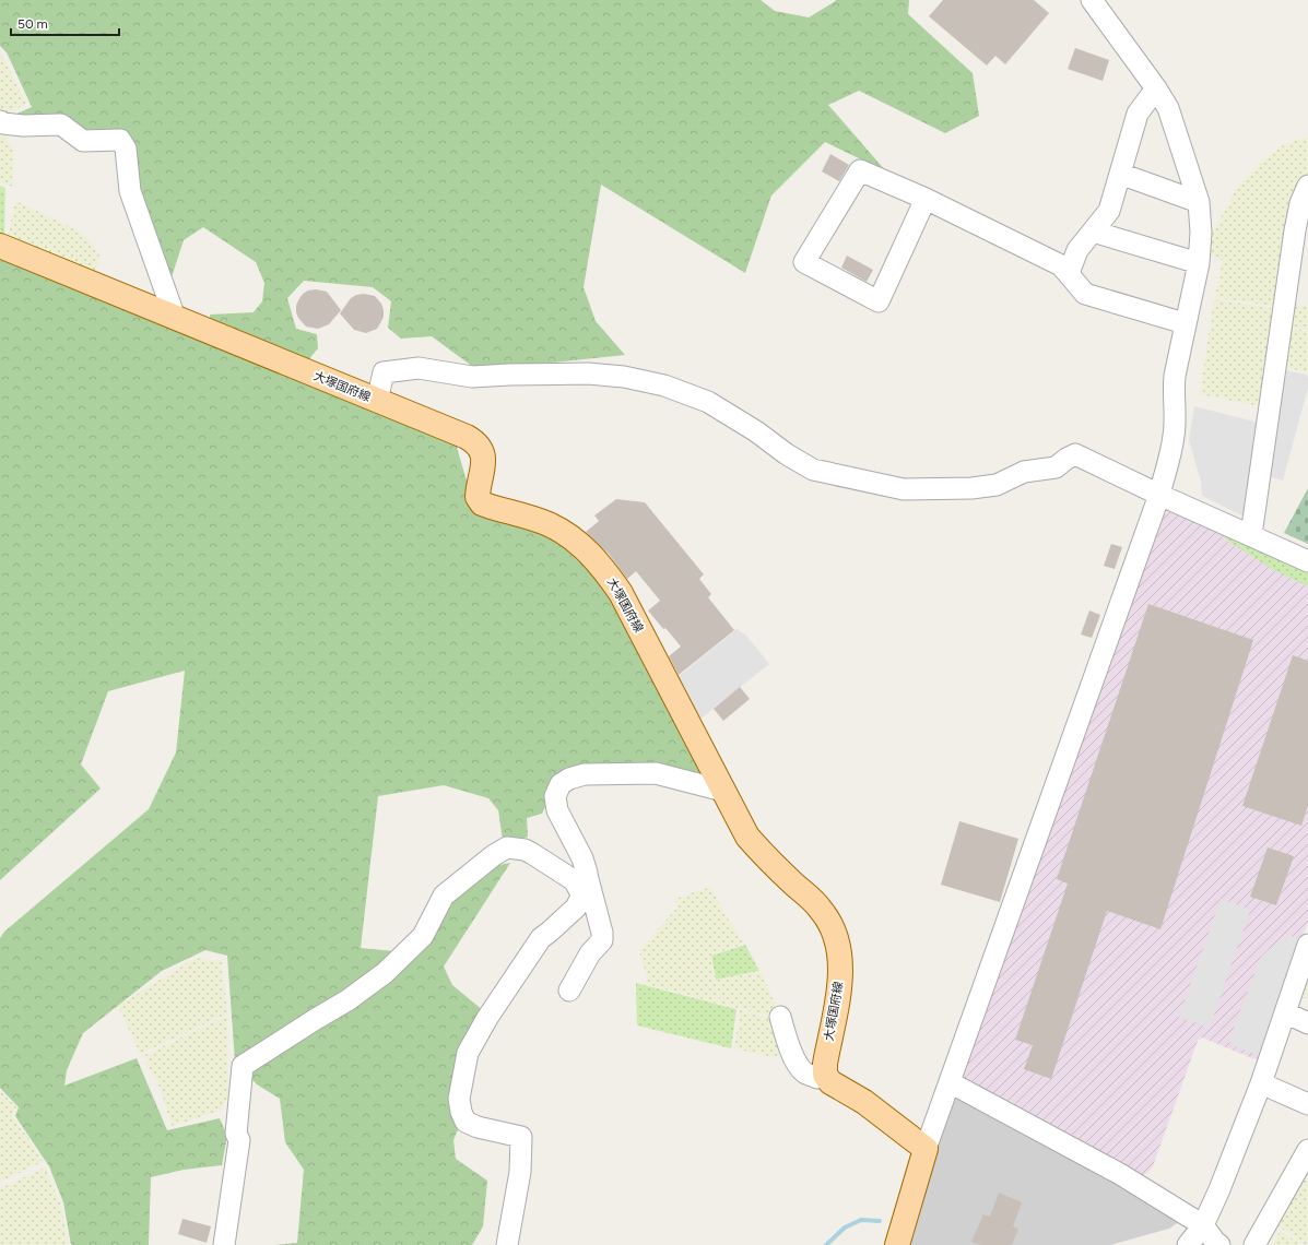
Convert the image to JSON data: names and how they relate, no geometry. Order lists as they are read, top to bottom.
{
  "streets": {
    "main road": ["大塚国府線"]
  },
  "scale_bar": "50 m"
}
